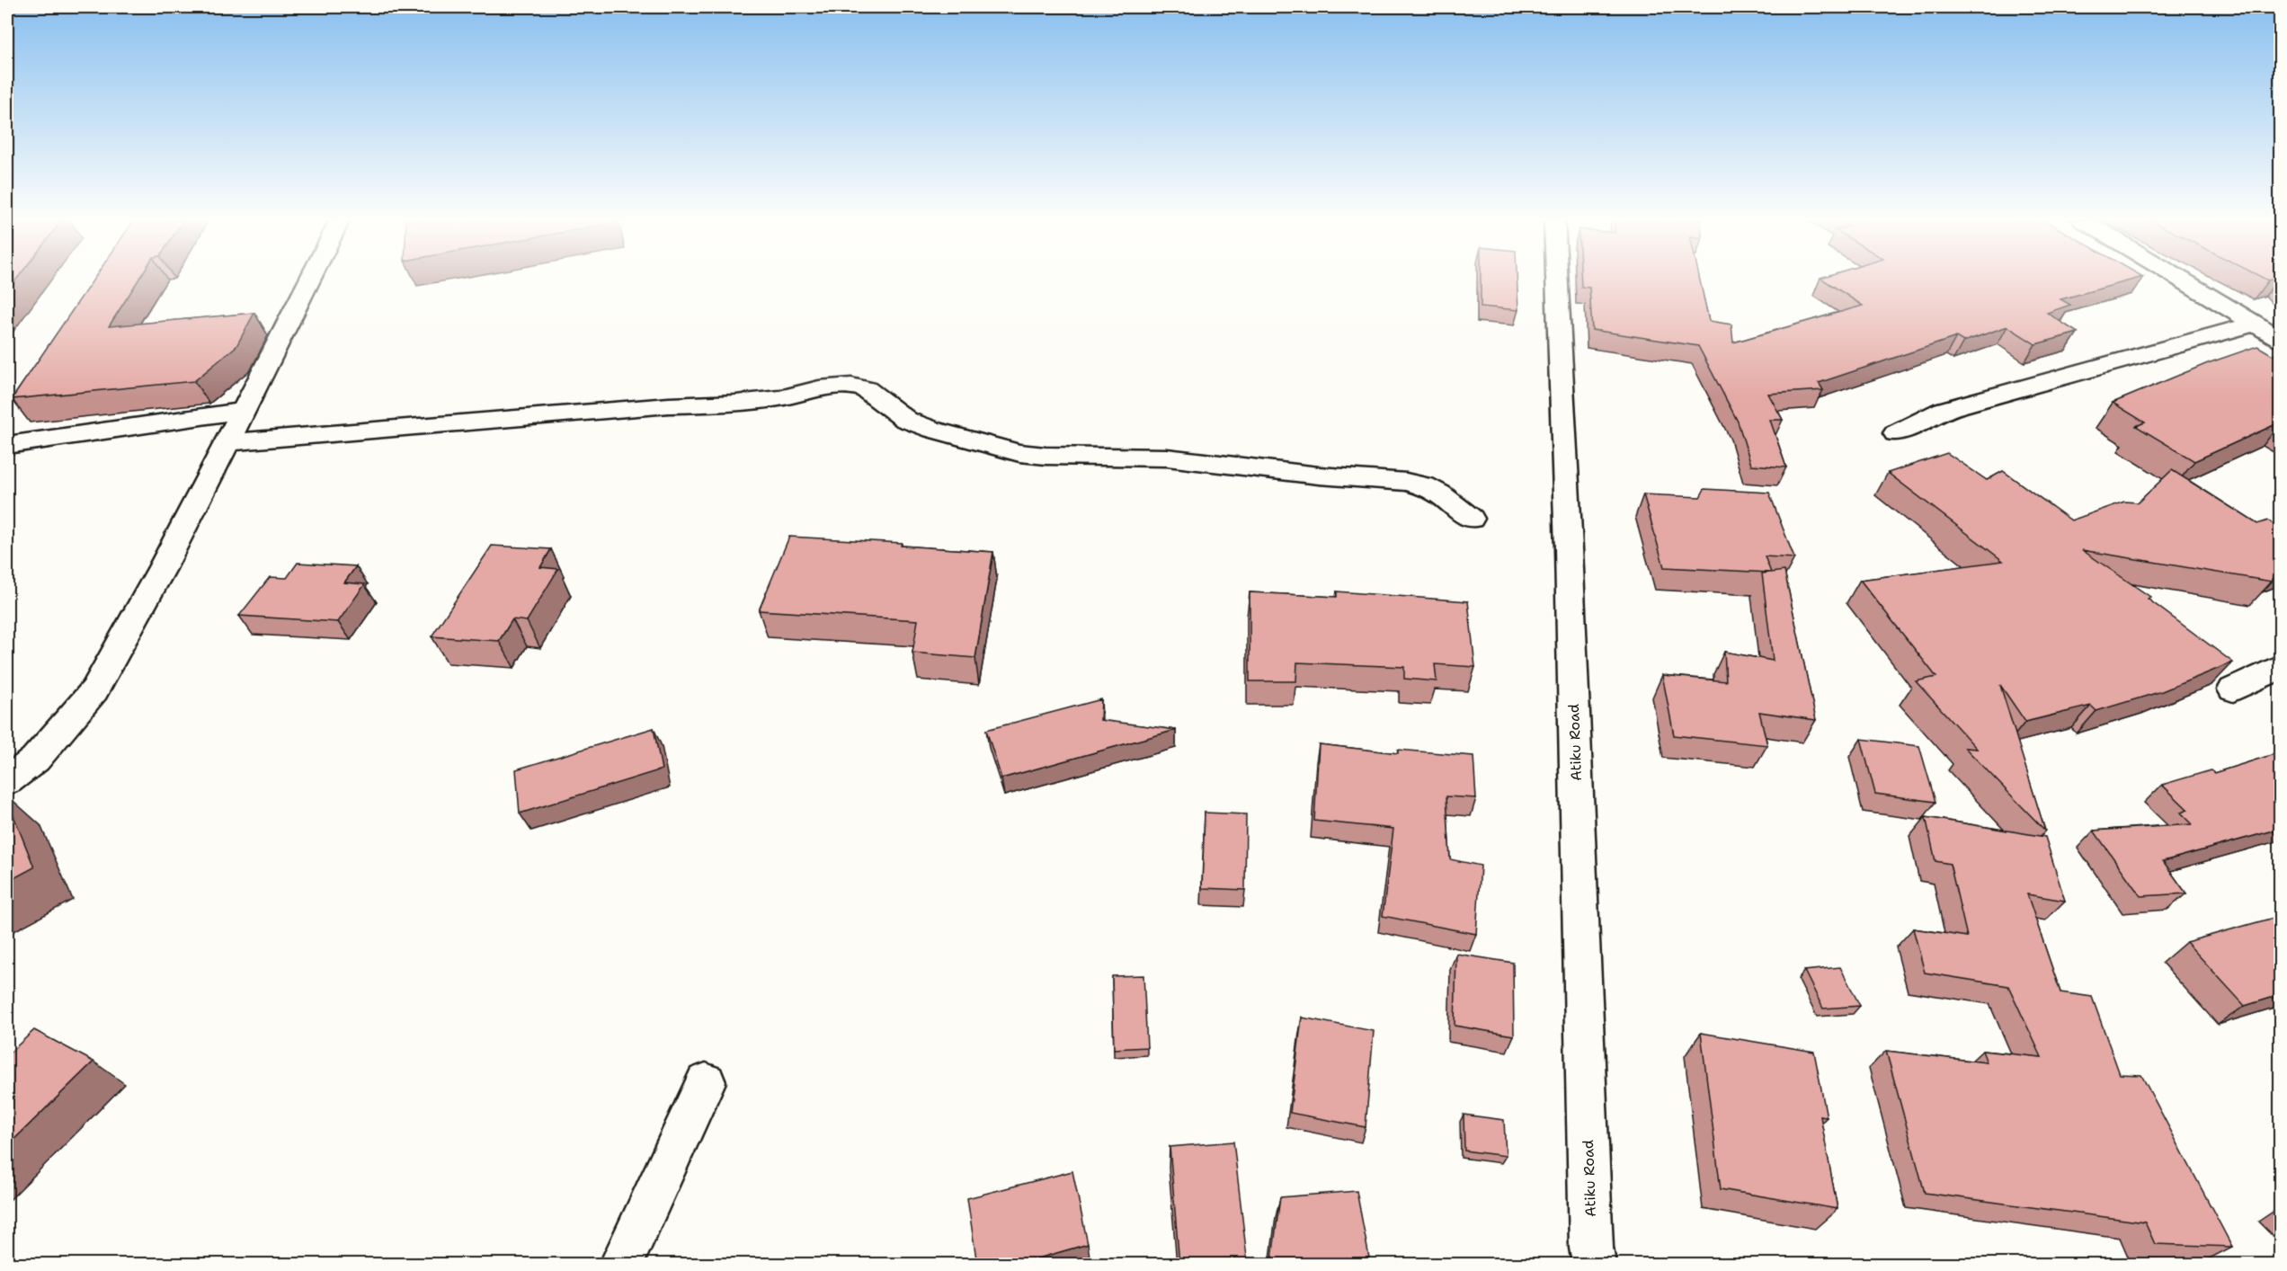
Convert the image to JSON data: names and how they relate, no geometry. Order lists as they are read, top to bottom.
{
  "streets": {
    "street": ["Atiku Road"]
  }
}
